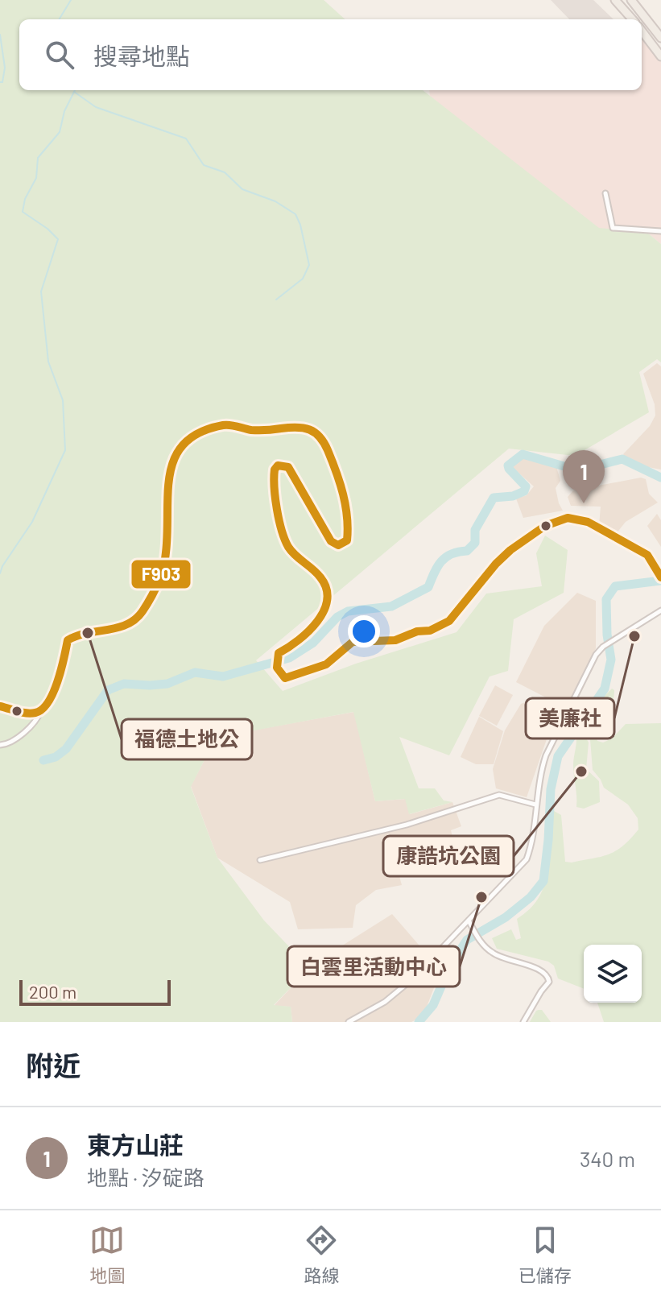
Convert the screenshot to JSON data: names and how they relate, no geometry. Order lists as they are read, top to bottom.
{
  "places": [
    "福德土地公",
    "美廉社",
    "康誥坑公園",
    "白雲里活動中心"
  ],
  "lines": ["transit line F903"],
  "scale_bar": "200 m",
  "page": {
    "search": "搜尋地點",
    "pins": "1",
    "scale": "200 m",
    "heading": "附近",
    "list": [
      {
        "mark": "1",
        "name": "東方山莊",
        "note": "地點 · 汐碇路",
        "value": "340 m"
      }
    ],
    "nav": ["地圖", "路線", "已儲存"]
  }
}
